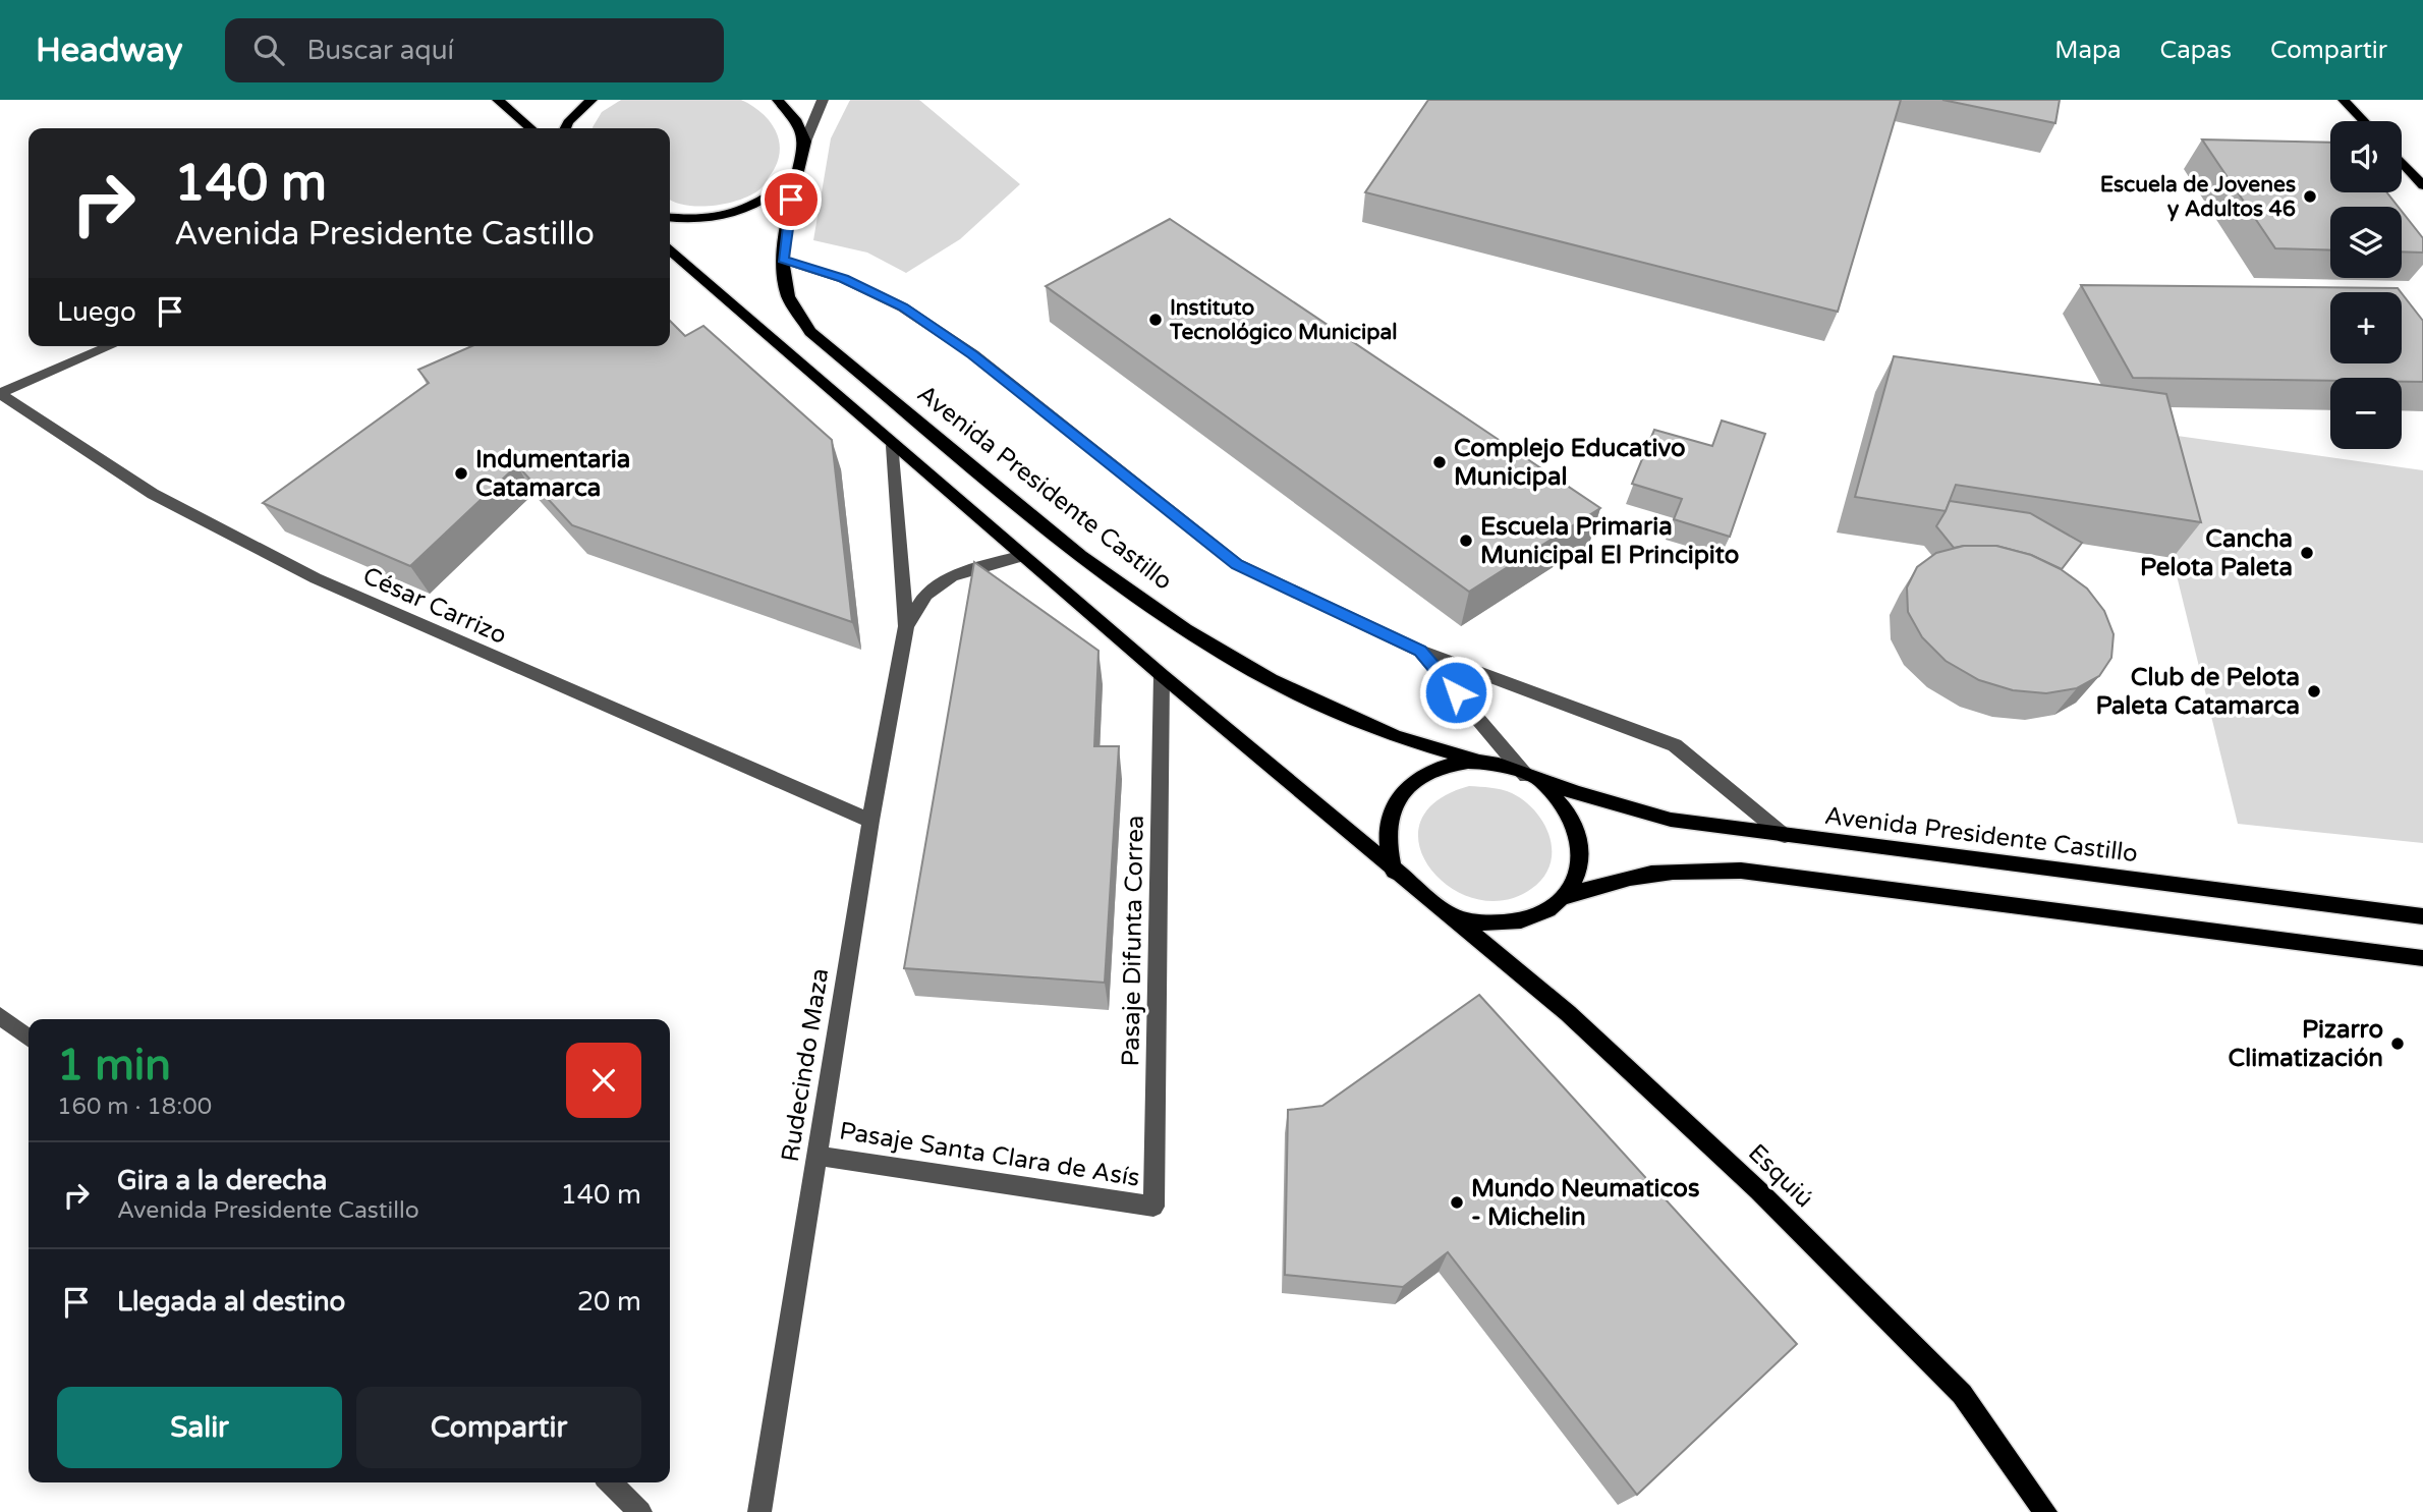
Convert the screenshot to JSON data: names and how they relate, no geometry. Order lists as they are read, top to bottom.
{
  "streets": {
    "main road": ["Avenida Presidente Castillo", "Esquiú"],
    "street": [
      "César Carrizo",
      "Pasaje Difunta Correa",
      "Rudecindo Maza",
      "Pasaje Santa Clara de Asís"
    ]
  },
  "crossings": [
    ["Avenida Presidente Castillo", "Esquiú"],
    ["César Carrizo", "Rudecindo Maza"],
    ["Pasaje Difunta Correa", "Pasaje Santa Clara de Asís"],
    ["Rudecindo Maza", "Pasaje Santa Clara de Asís"]
  ],
  "places": [
    "Escuela de Jovenes y Adultos 46",
    "Instituto Tecnológico Municipal",
    "Complejo Educativo Municipal",
    "Indumentaria Catamarca",
    "Escuela Primaria Municipal El Principito",
    "Cancha Pelota Paleta",
    "Club de Pelota Paleta Catamarca",
    "Pizarro Climatización",
    "Mundo Neumaticos - Michelin"
  ],
  "page": {
    "header": "Headway",
    "search": "Buscar aquí",
    "nav": ["Mapa", "Capas", "Compartir"],
    "map_buttons": ["+", "−"],
    "turn": ["140 m", "Avenida Presidente Castillo"],
    "then": "Luego",
    "heading": ["1 min", "160 m · 18:00"],
    "list": [
      {
        "name": "Gira a la derecha",
        "note": "Avenida Presidente Castillo",
        "value": "140 m"
      },
      {
        "name": "Llegada al destino",
        "value": "20 m"
      }
    ],
    "buttons": ["Salir", "Compartir"]
  }
}
